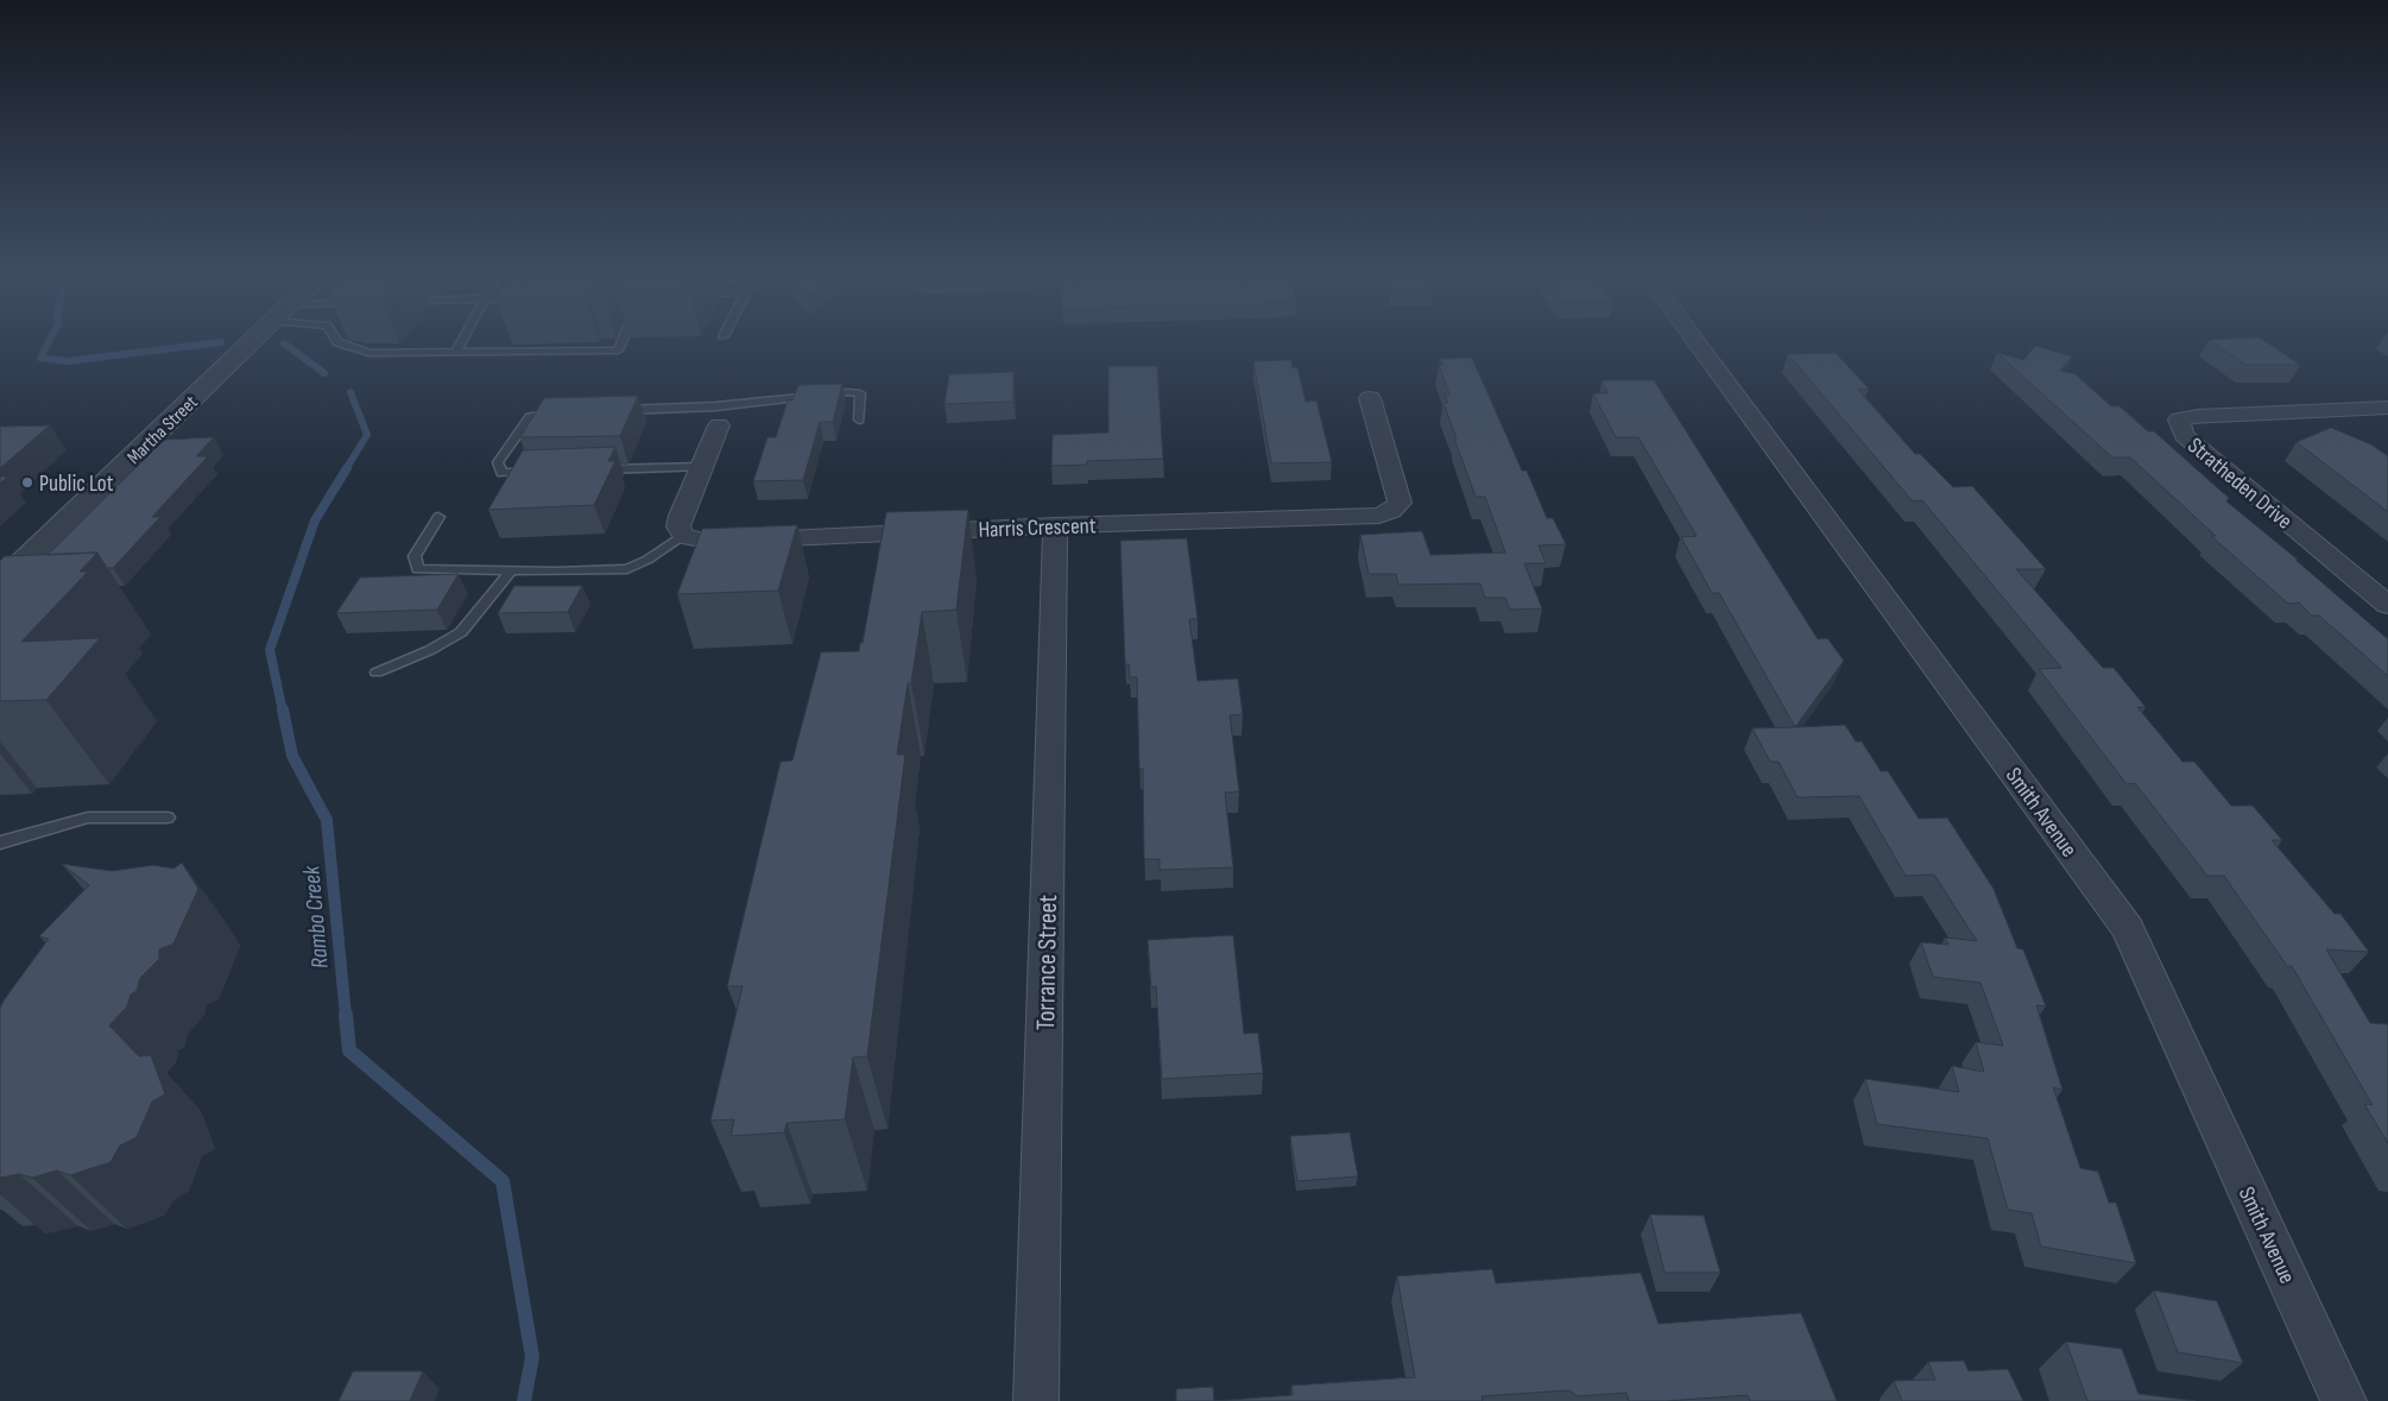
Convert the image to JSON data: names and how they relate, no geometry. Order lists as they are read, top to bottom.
{
  "streets": {
    "street": [
      "Martha Street",
      "Stratheden Drive",
      "Harris Crescent",
      "Smith Avenue",
      "Torrance Street"
    ]
  },
  "crossings": [
    ["Harris Crescent", "Torrance Street"]
  ],
  "water": ["Rambo Creek"],
  "places": ["Public Lot"]
}
